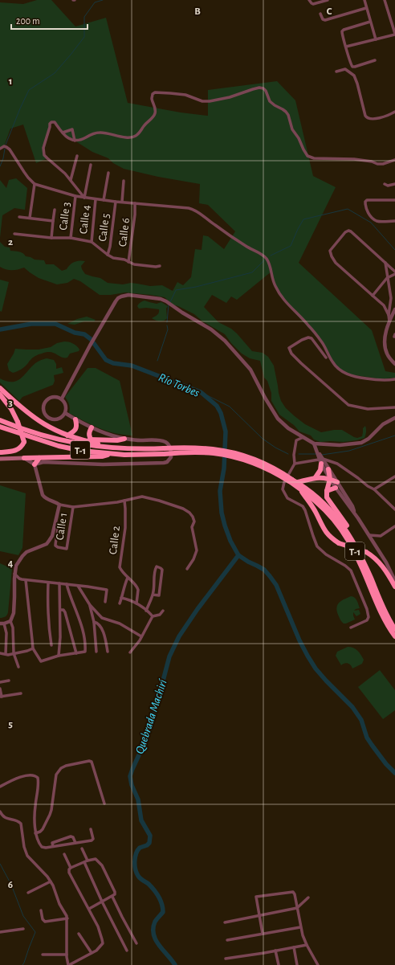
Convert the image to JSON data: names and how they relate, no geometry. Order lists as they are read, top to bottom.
{
  "streets": {
    "highway": ["T-1"],
    "street": [
      "Calle 3",
      "Calle 4",
      "Calle 5",
      "Calle 6",
      "Calle 1",
      "Calle 2"
    ]
  },
  "water": ["Río Torbes", "Quebrada Machirí"],
  "scale_bar": "200 m",
  "grid": {
    "columns": ["B", "C"],
    "rows": [
      "1",
      "2",
      "3",
      "4",
      "5",
      "6"
    ]
  }
}
